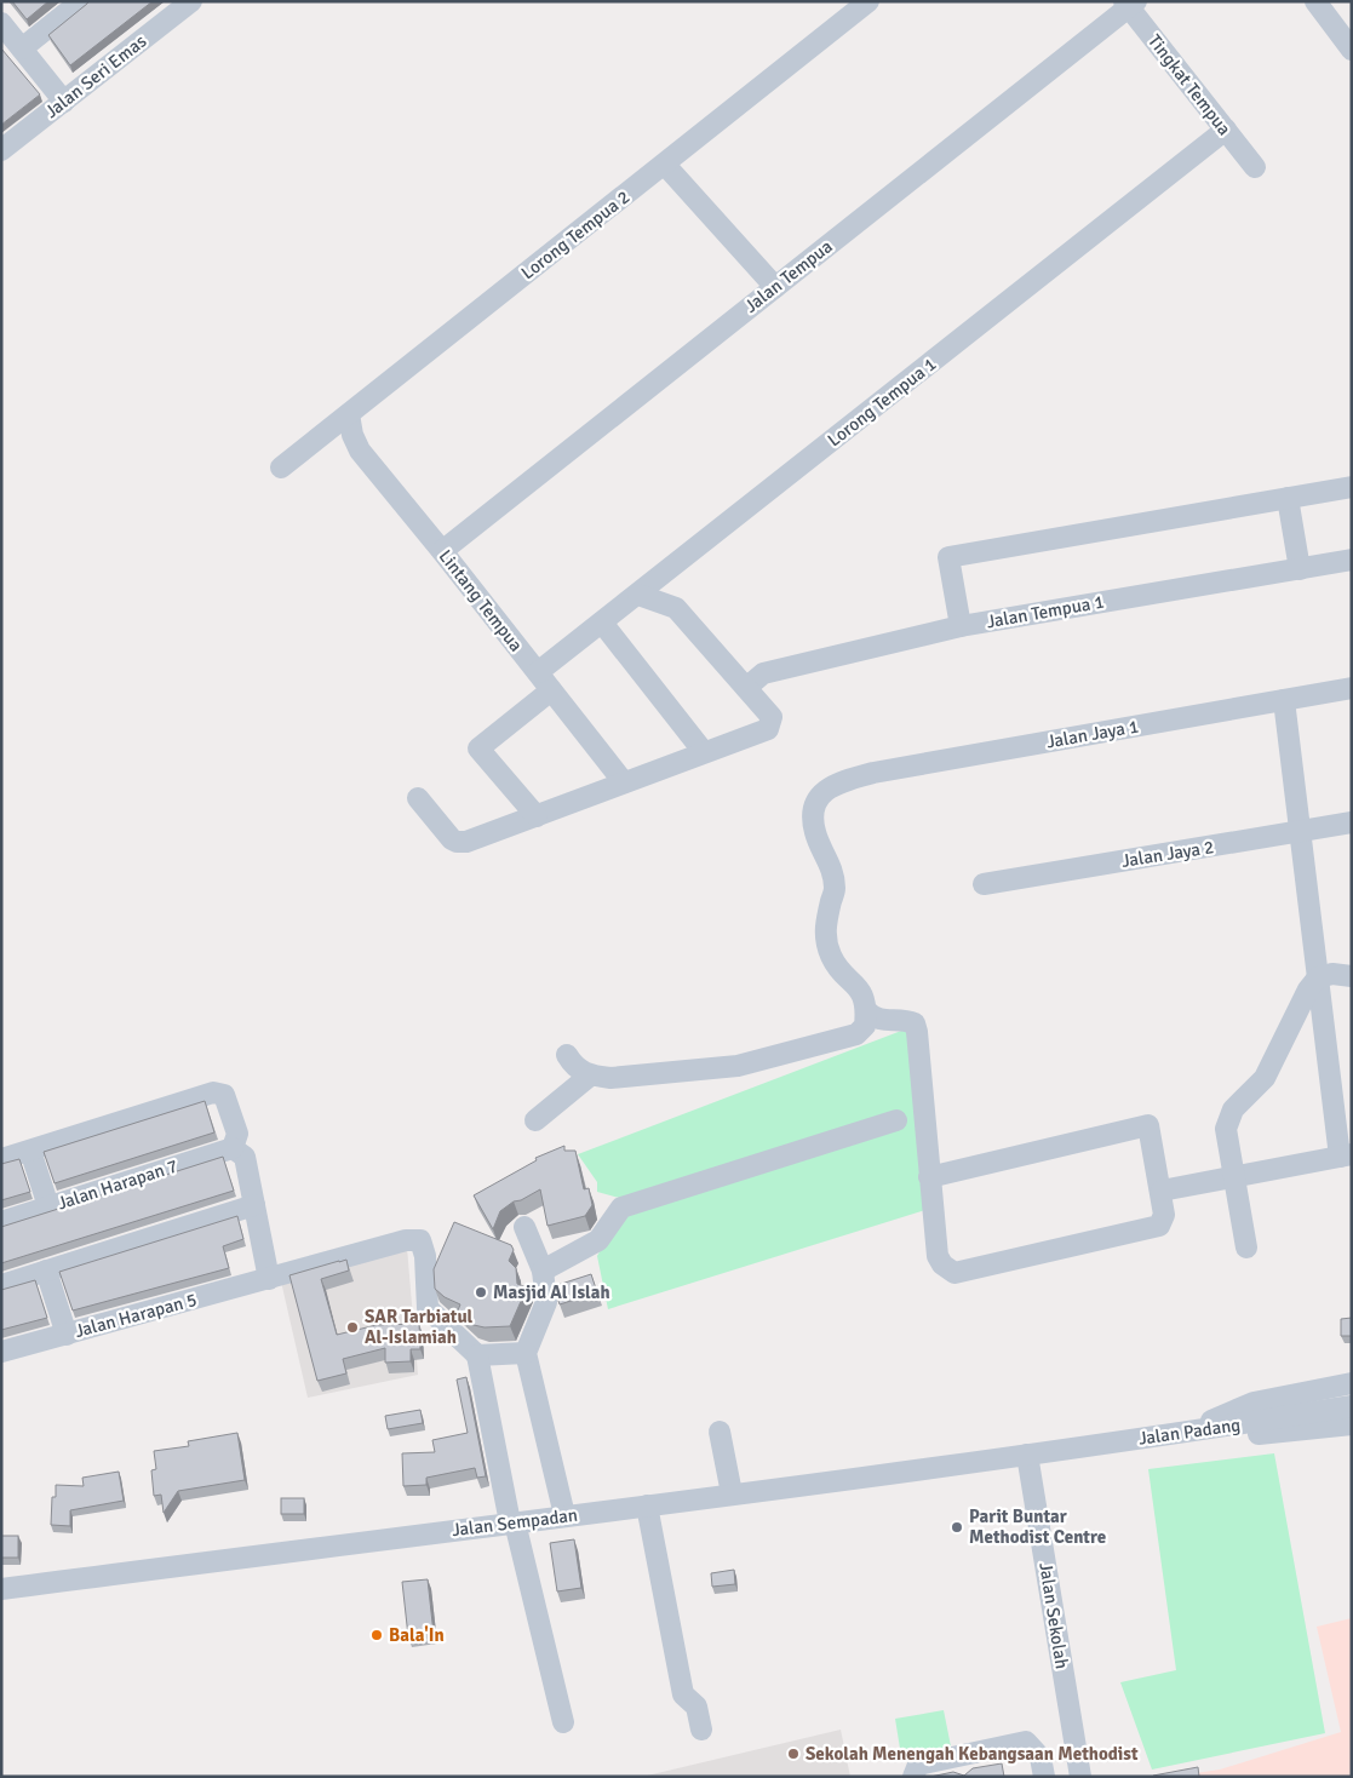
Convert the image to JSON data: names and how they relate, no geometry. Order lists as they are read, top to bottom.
{
  "streets": {
    "street": [
      "Jalan Seri Emas",
      "Tingkat Tempua",
      "Lorong Tempua 2",
      "Jalan Tempua",
      "Lorong Tempua 1",
      "Lintang Tempua",
      "Jalan Tempua 1",
      "Jalan Jaya 1",
      "Jalan Jaya 2",
      "Jalan Harapan 7",
      "Jalan Harapan 5",
      "Jalan Padang",
      "Jalan Sempadan",
      "Jalan Sekolah"
    ]
  },
  "crossings": [
    ["Tingkat Tempua", "Jalan Tempua"],
    ["Tingkat Tempua", "Lorong Tempua 1"],
    ["Lorong Tempua 2", "Lintang Tempua"],
    ["Jalan Tempua", "Lintang Tempua"],
    ["Lorong Tempua 1", "Lintang Tempua"],
    ["Jalan Padang", "Jalan Sempadan"],
    ["Jalan Padang", "Jalan Sekolah"],
    ["Jalan Sempadan", "Jalan Sekolah"]
  ],
  "places": [
    "Masjid Al Islah",
    "SAR Tarbiatul Al-Islamiah",
    "Parit Buntar Methodist Centre",
    "Bala'In",
    "Sekolah Menengah Kebangsaan Methodist"
  ]
}
